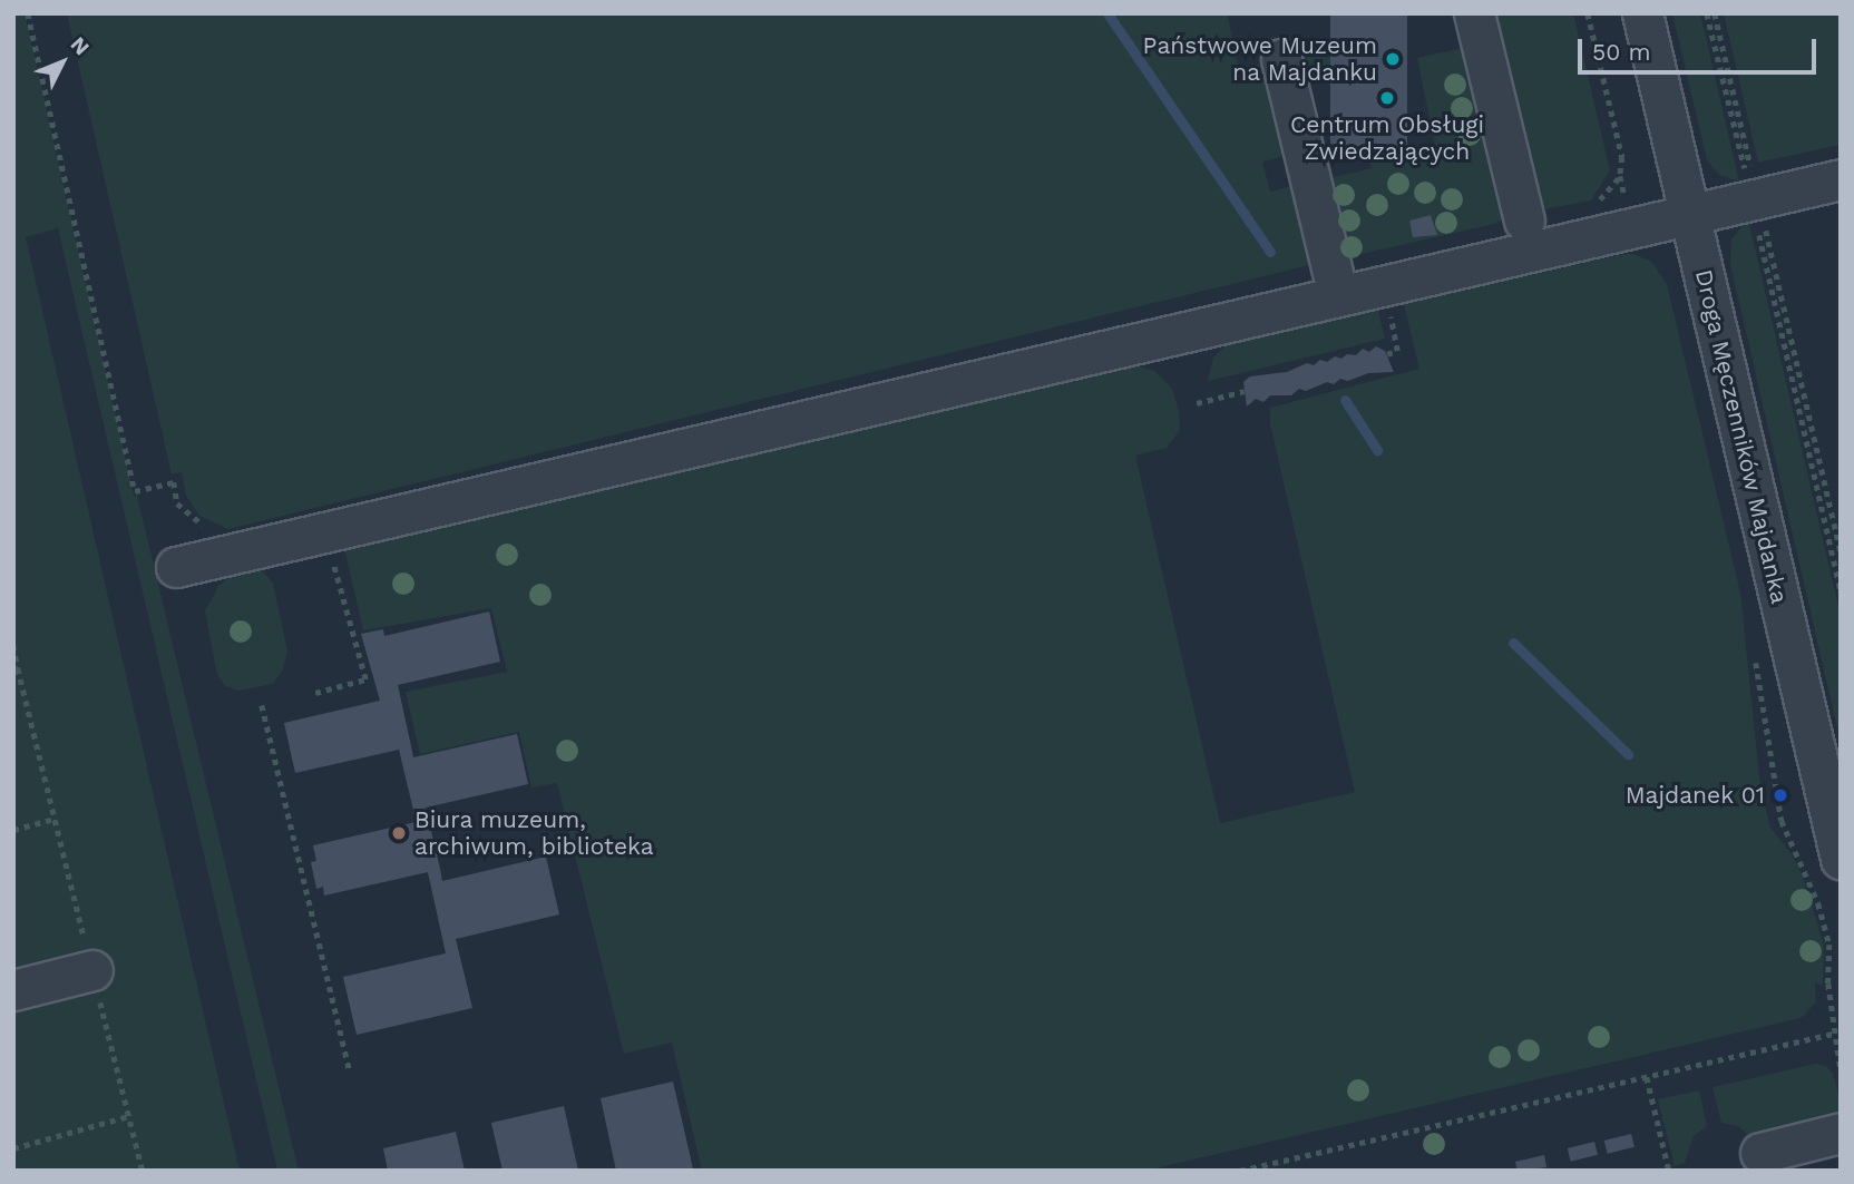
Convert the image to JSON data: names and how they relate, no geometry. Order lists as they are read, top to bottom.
{
  "streets": {
    "street": ["Droga Męczenników Majdanka"]
  },
  "places": [
    "Państwowe Muzeum na Majdanku",
    "Centrum Obsługi Zwiedzających",
    "Majdanek 01",
    "Biura muzeum, archiwum, biblioteka"
  ],
  "scale_bar": "50 m",
  "north": "top right"
}
